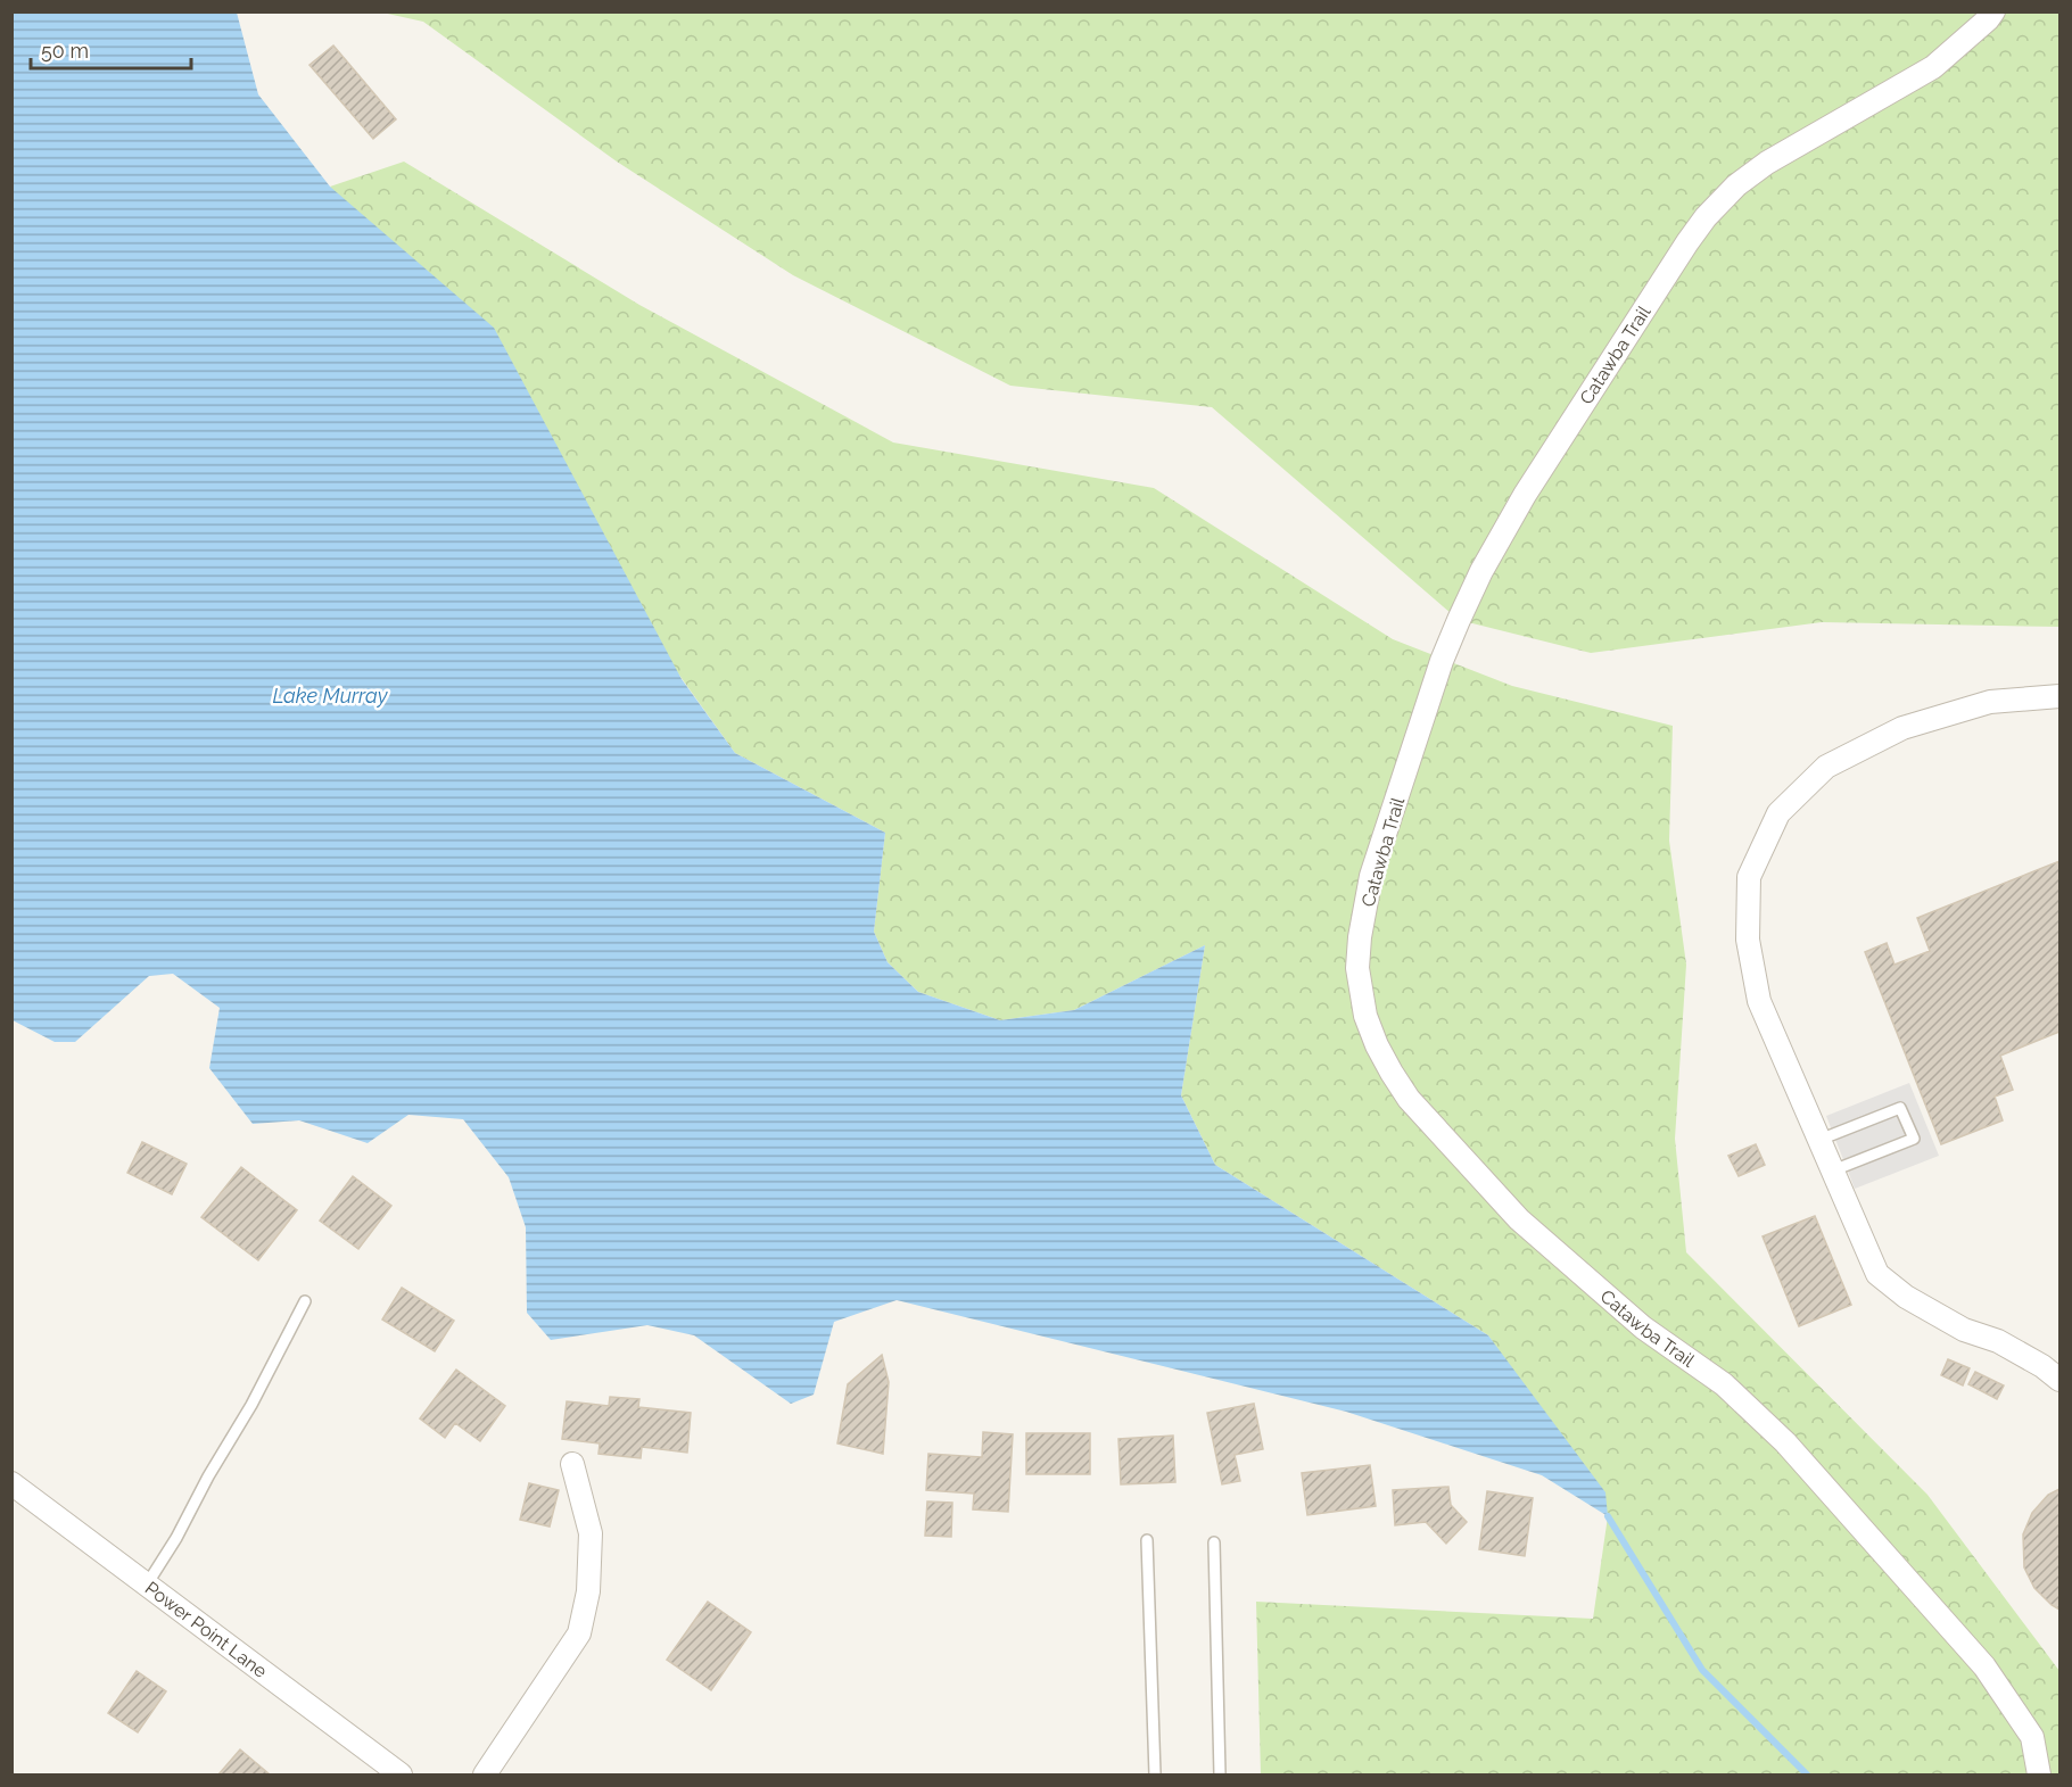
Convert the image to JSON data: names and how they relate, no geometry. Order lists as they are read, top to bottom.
{
  "streets": {
    "street": ["Catawba Trail", "Power Point Lane"]
  },
  "water": ["Lake Murray"],
  "scale_bar": "50 m"
}
